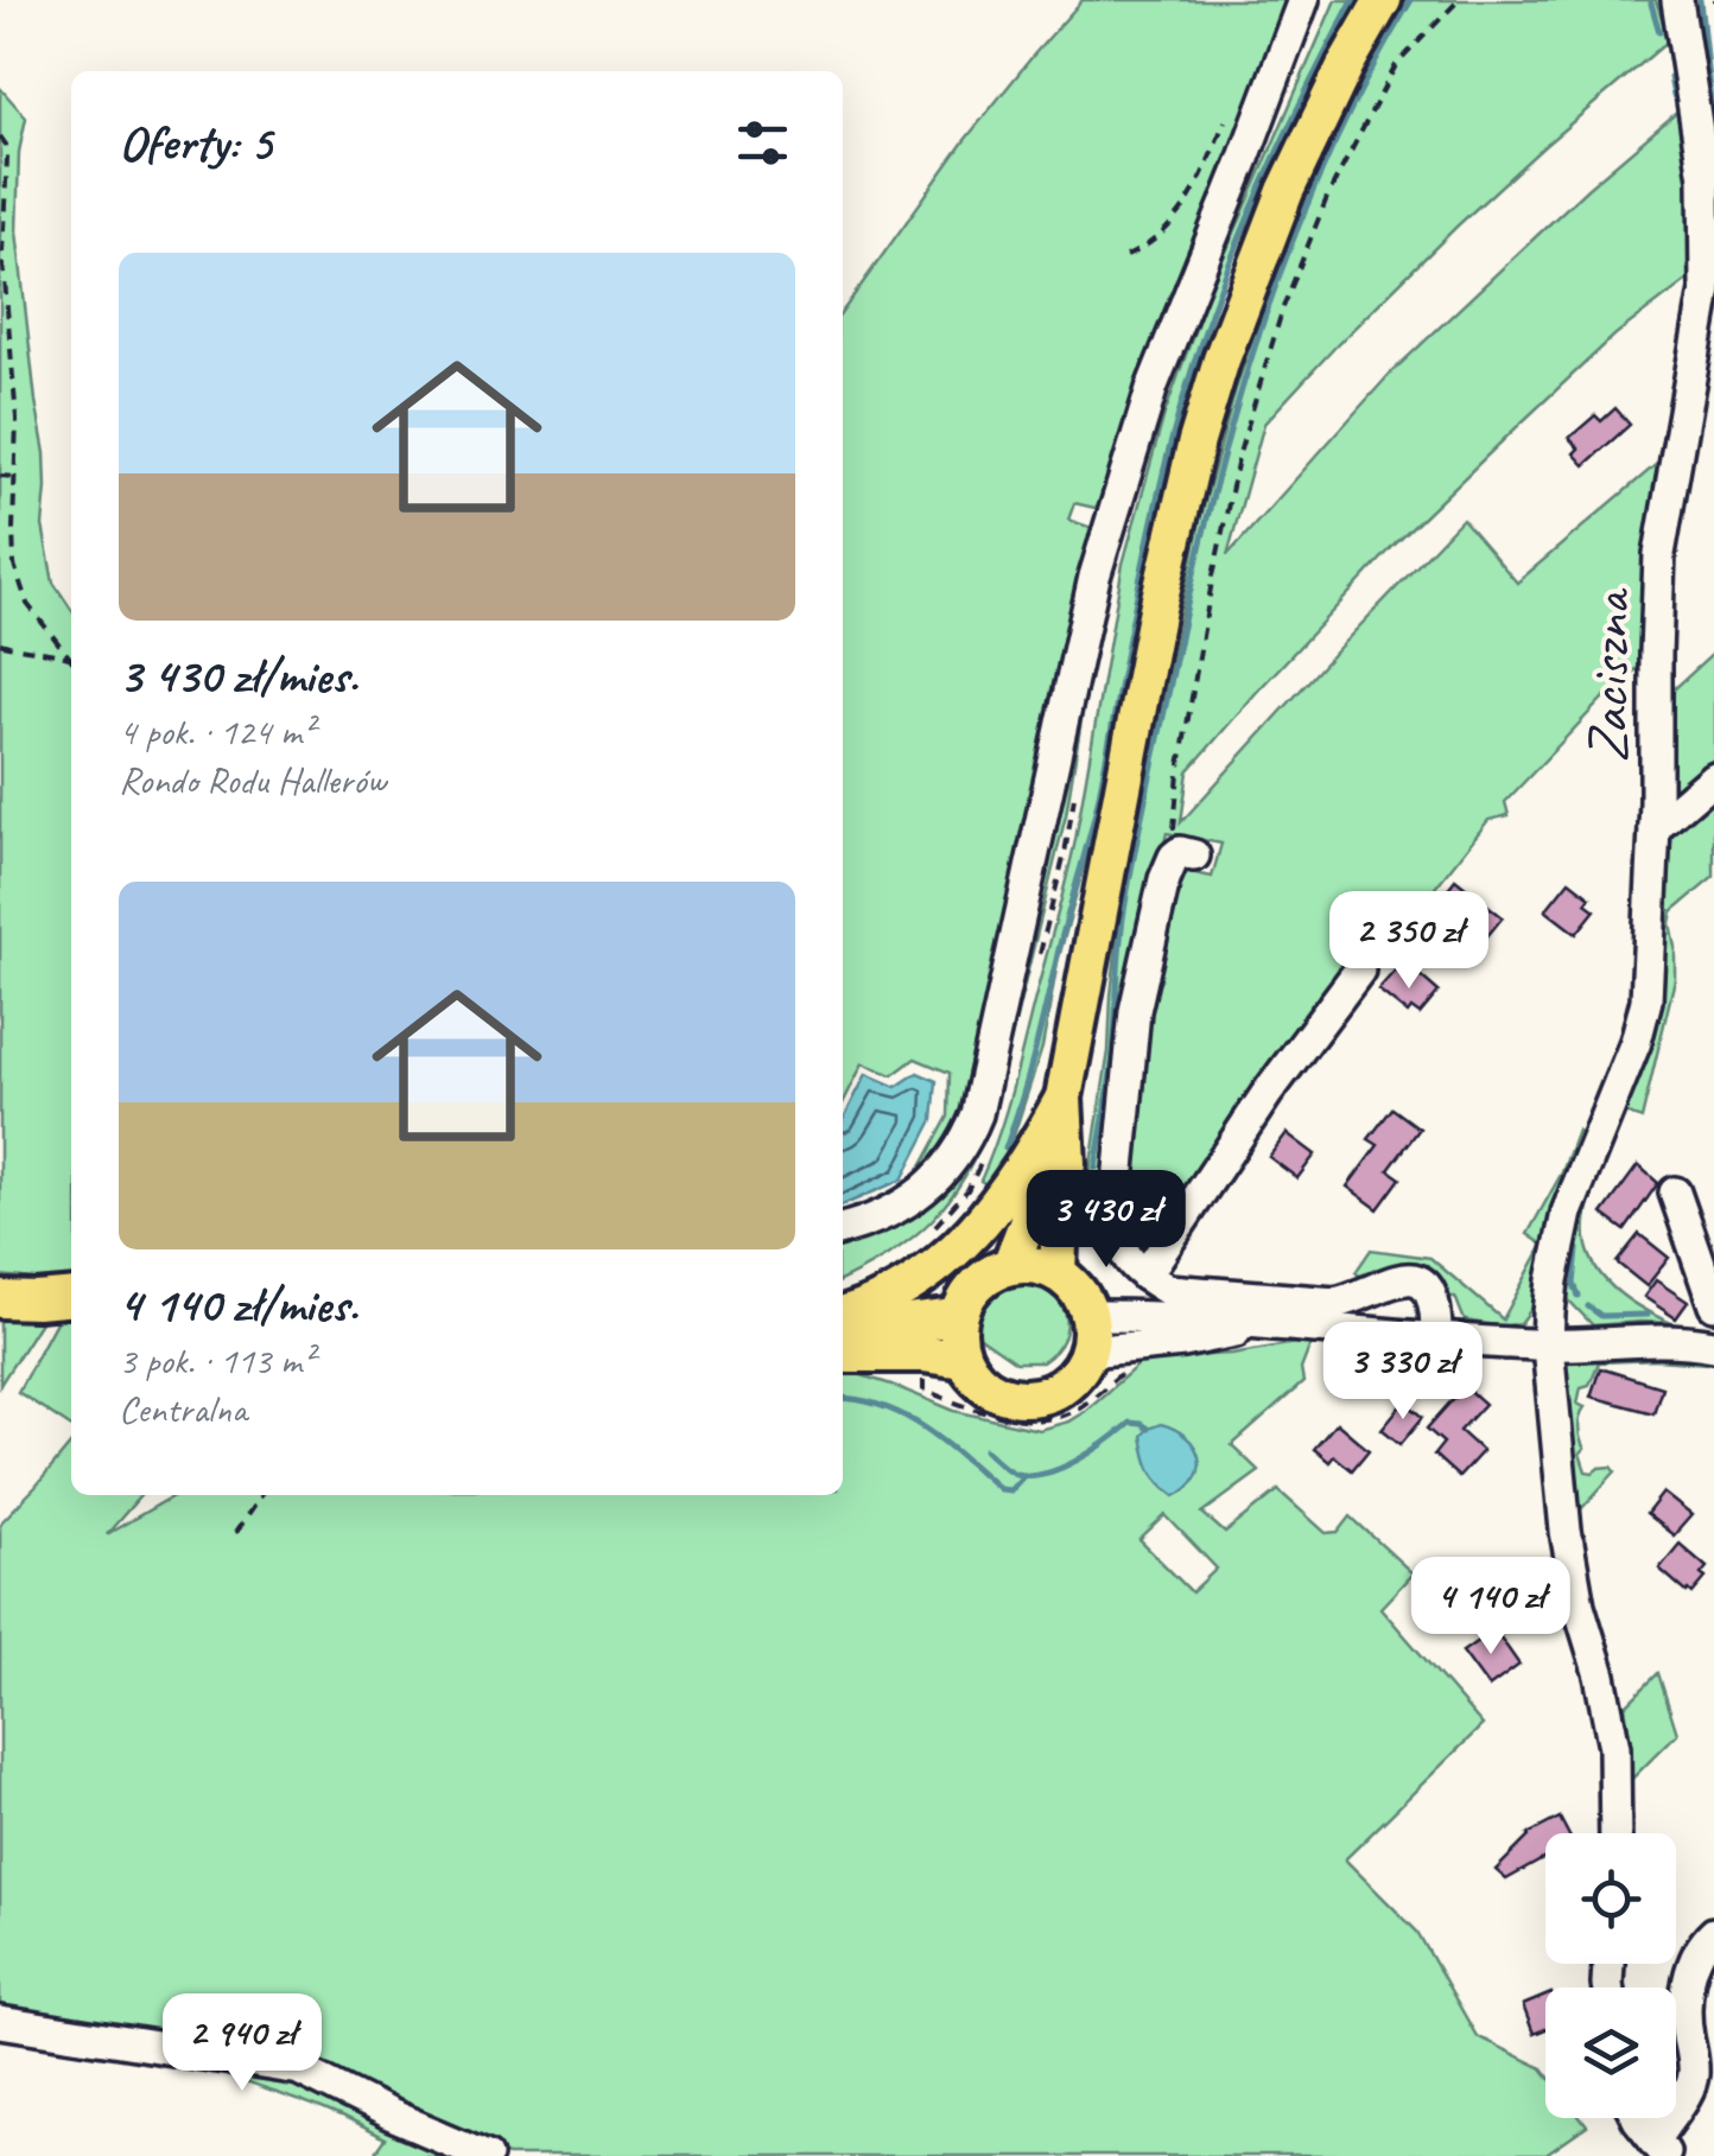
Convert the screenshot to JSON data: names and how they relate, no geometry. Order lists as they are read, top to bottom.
{
  "streets": {
    "street": ["Zaciszna"]
  },
  "page": {
    "heading": "Oferty: 5",
    "list": [
      {
        "name": "3 430 zł/mies.",
        "note": "4 pok. · 124 m² · Rondo Rodu Hallerów"
      },
      {
        "name": "4 140 zł/mies.",
        "note": "3 pok. · 113 m² · Centralna"
      }
    ],
    "price": [
      "2 350 zł",
      "3 430 zł",
      "3 330 zł",
      "4 140 zł",
      "2 940 zł"
    ]
  }
}
